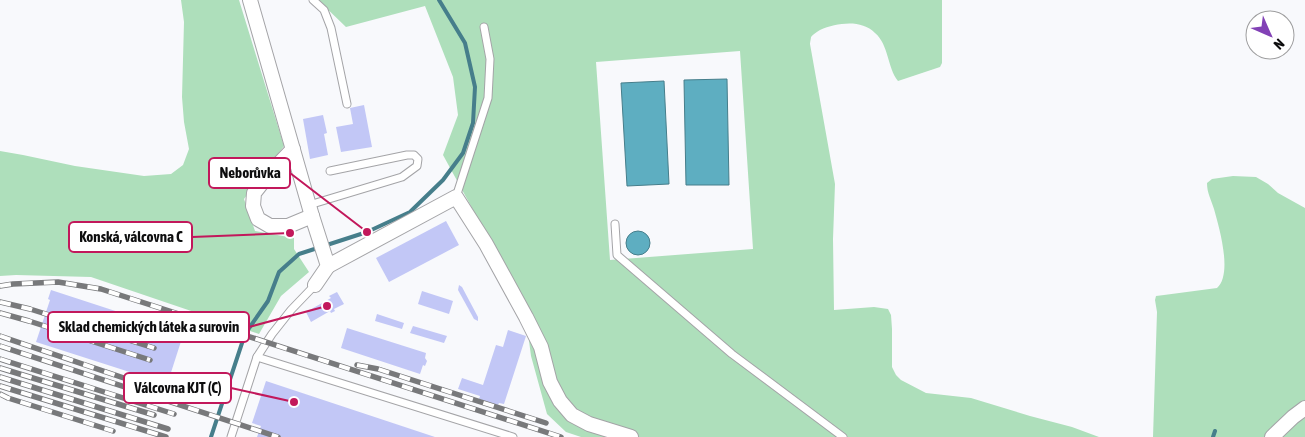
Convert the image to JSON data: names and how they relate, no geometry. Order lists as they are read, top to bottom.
{
  "places": [
    "Neborůvka",
    "Konská, válcovna C",
    "Sklad chemických látek a surovin",
    "Válcovna KJT (C)"
  ],
  "north": "bottom right"
}
